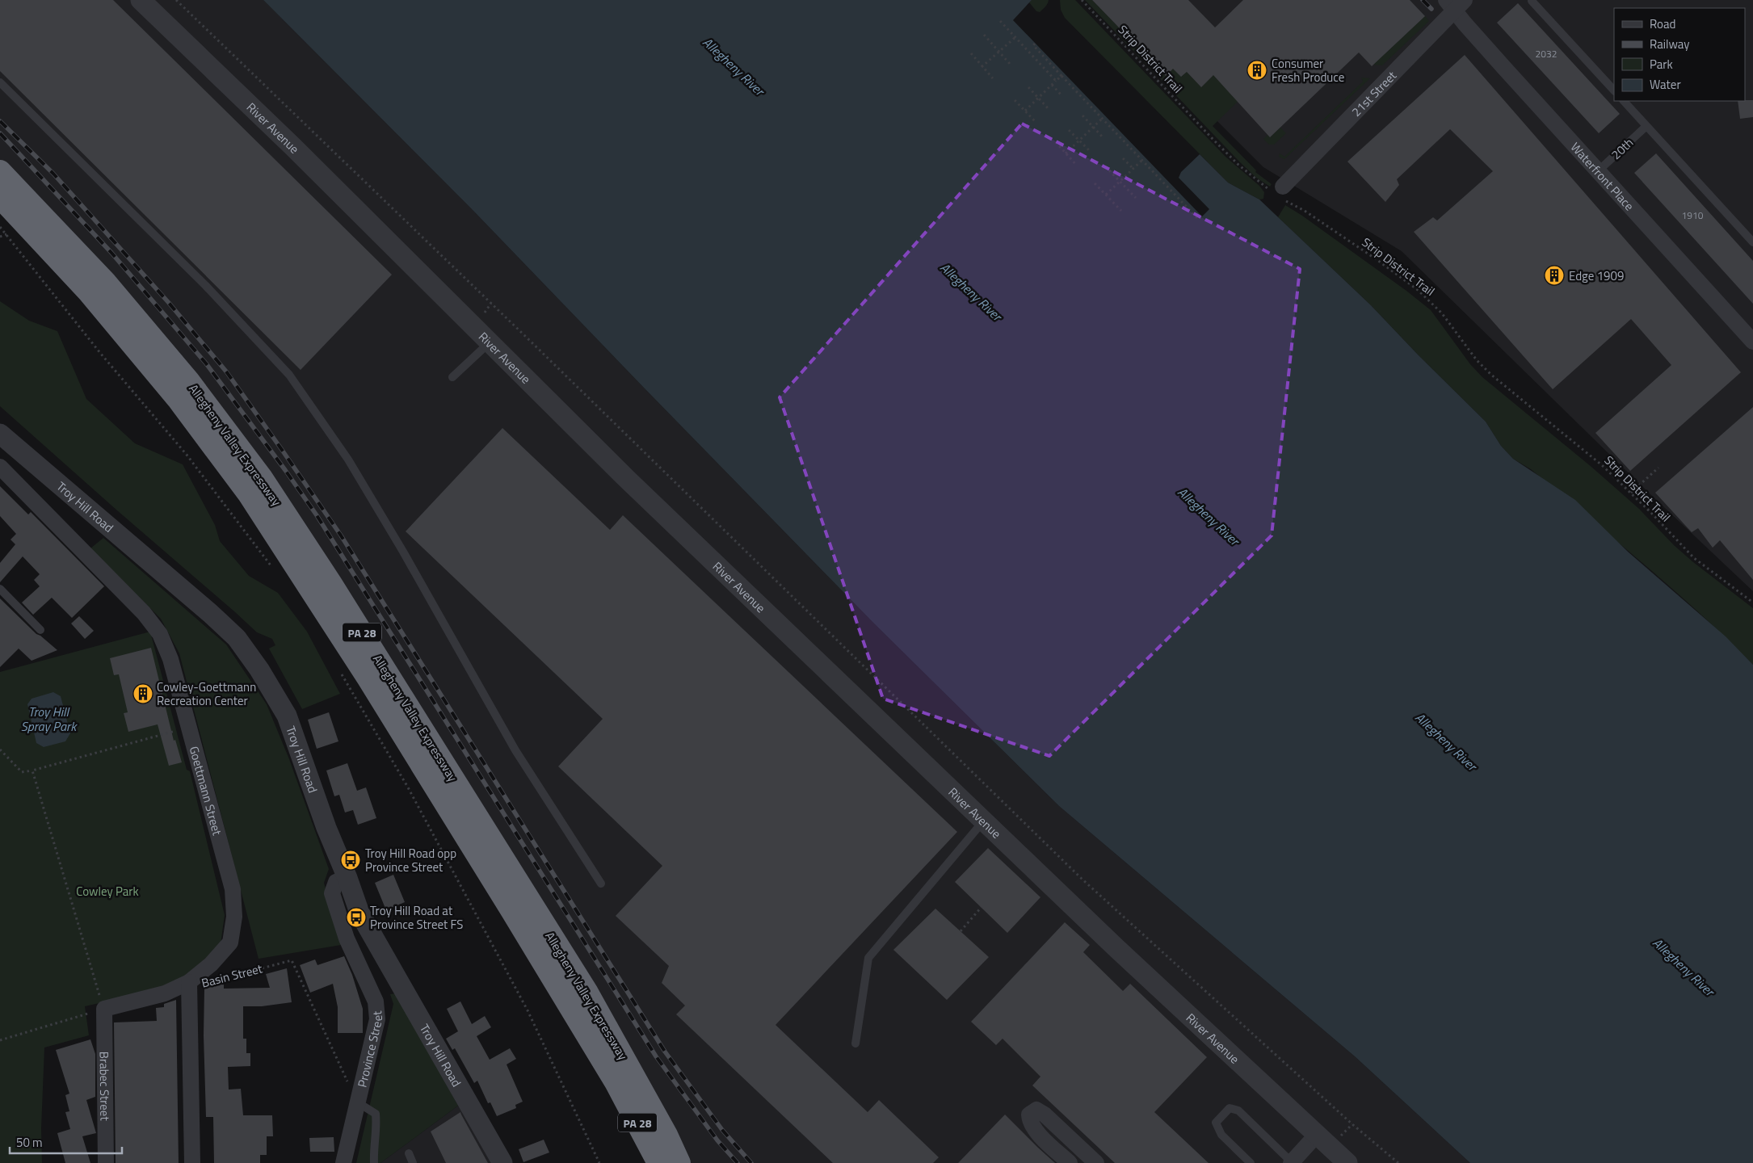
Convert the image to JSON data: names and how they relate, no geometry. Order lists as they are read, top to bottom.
{
  "streets": {
    "highway": ["Allegheny Valley Expressway", "PA 28"],
    "street": [
      "21st Street",
      "River Avenue",
      "Waterfront Place",
      "Troy Hill Road",
      "Goettmann Street",
      "Basin Street",
      "Province Street",
      "Brabec Street"
    ],
    "lane": ["20th"],
    "path": ["Strip District Trail"]
  },
  "crossings": [
    ["Strip District Trail", "21st Street"],
    ["21st Street", "Waterfront Place"],
    ["20th", "Waterfront Place"],
    ["Troy Hill Road", "Province Street"],
    ["Goettmann Street", "Basin Street"],
    ["Basin Street", "Province Street"],
    ["Basin Street", "Brabec Street"]
  ],
  "water": ["Allegheny River", "Troy Hill Spray Park"],
  "parks": ["Cowley Park"],
  "places": {
    "building": ["Consumer Fresh Produce", "Edge 1909", "Cowley-Goettmann Recreation Center"],
    "bus stop": ["Troy Hill Road opp Province Street", "Troy Hill Road at Province Street FS"]
  },
  "house_numbers": ["2032", "1910"],
  "legend": [
    "Road",
    "Railway",
    "Park",
    "Water"
  ],
  "scale_bar": "50 m"
}
